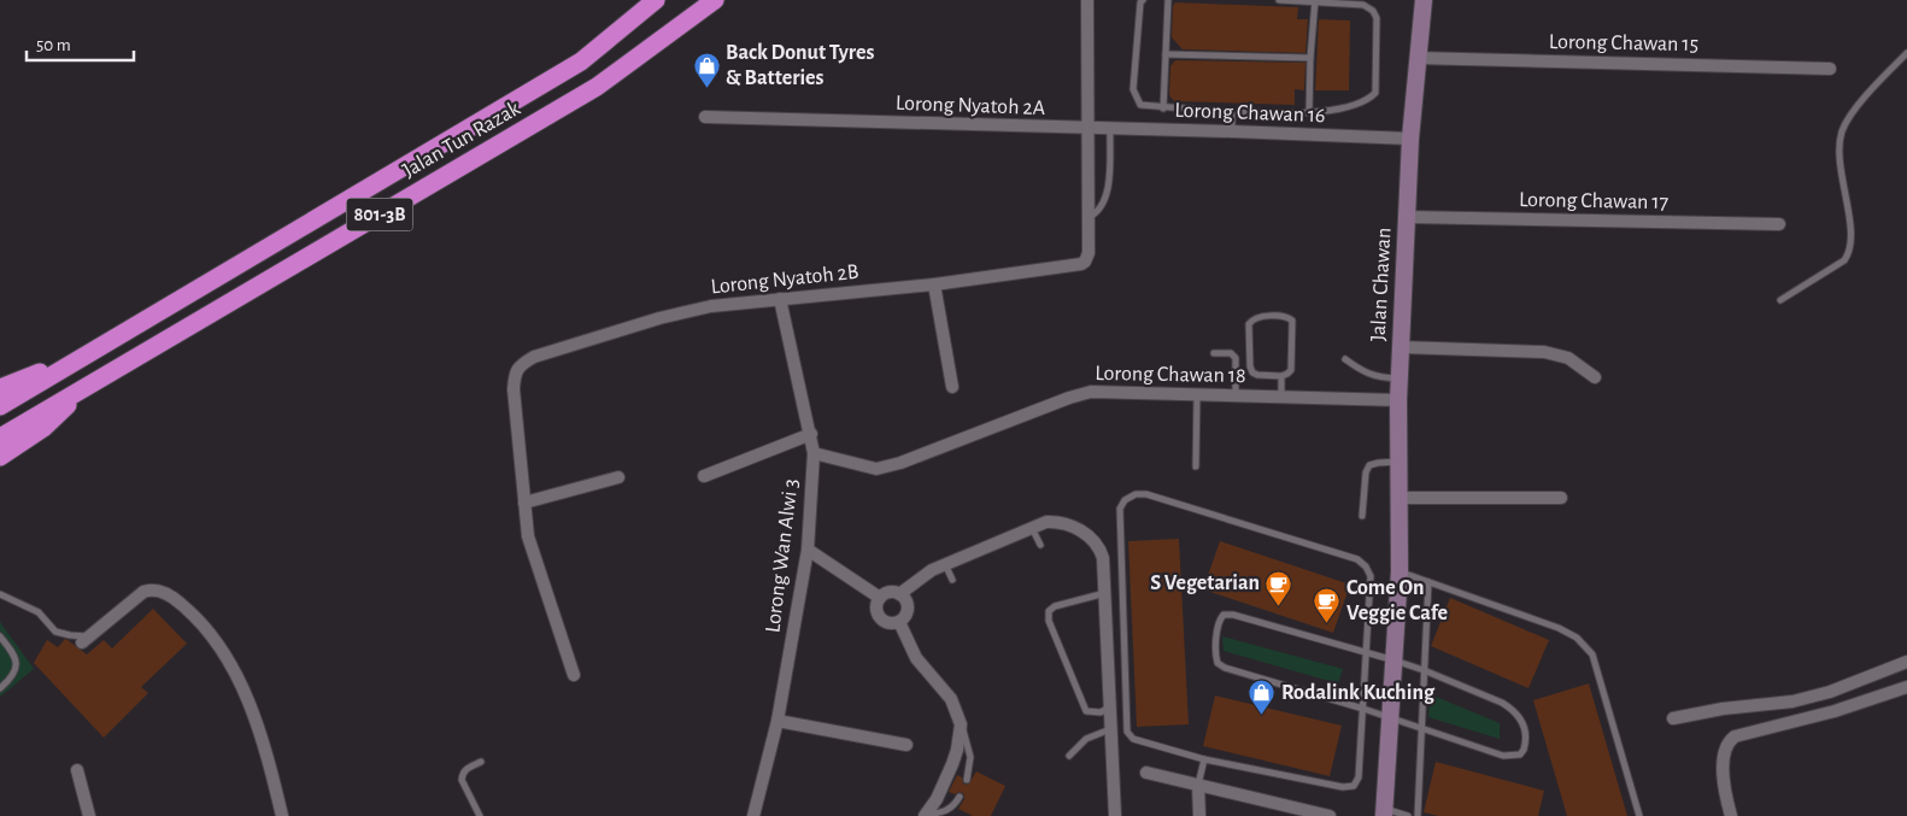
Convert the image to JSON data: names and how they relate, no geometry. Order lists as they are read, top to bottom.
{
  "streets": {
    "highway": ["Jalan Tun Razak", "801-3B"],
    "street": [
      "Lorong Chawan 15",
      "Lorong Nyatoh 2A",
      "Lorong Chawan 16",
      "Lorong Chawan 17",
      "Lorong Nyatoh 2B",
      "Jalan Chawan",
      "Lorong Chawan 18",
      "Lorong Wan Alwi 3"
    ]
  },
  "crossings": [
    ["Lorong Chawan 15", "Jalan Chawan"],
    ["Lorong Nyatoh 2A", "Lorong Chawan 16"],
    ["Lorong Chawan 16", "Jalan Chawan"],
    ["Lorong Chawan 17", "Jalan Chawan"],
    ["Lorong Nyatoh 2B", "Lorong Wan Alwi 3"],
    ["Jalan Chawan", "Lorong Chawan 18"],
    ["Lorong Chawan 18", "Lorong Wan Alwi 3"]
  ],
  "places": {
    "shop": ["Back Donut Tyres & Batteries", "Rodalink Kuching"],
    "cafe": ["S Vegetarian", "Come On Veggie Cafe"]
  },
  "scale_bar": "50 m"
}
